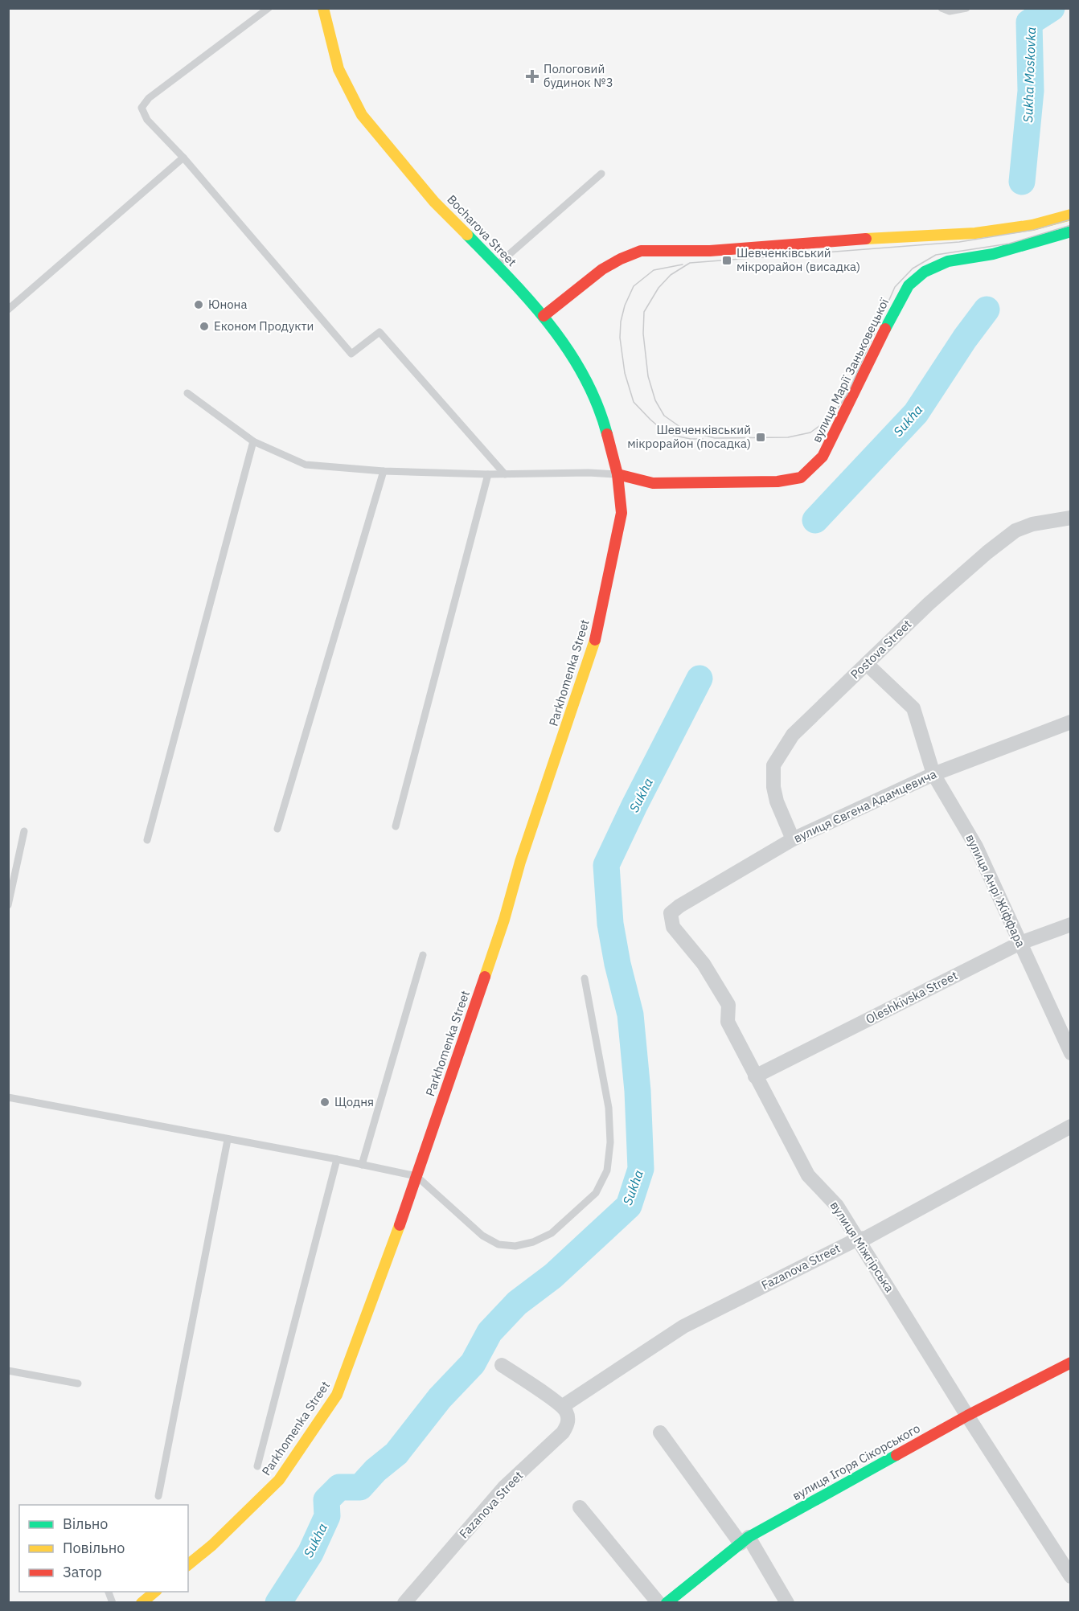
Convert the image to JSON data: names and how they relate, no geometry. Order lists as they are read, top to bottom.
{
  "streets": {
    "street": [
      "Bocharova Street",
      "вулиця Марії Заньковецької",
      "Postova Street",
      "Parkhomenka Street",
      "вулиця Євгена Адамцевича",
      "вулиця Анрі Жіффара",
      "Oleshkivska Street",
      "вулиця Міжгірська",
      "Fazanova Street",
      "вулиця Ігоря Сікорського"
    ]
  },
  "crossings": [
    ["Bocharova Street", "вулиця Марії Заньковецької"],
    ["Bocharova Street", "Parkhomenka Street"],
    ["вулиця Марії Заньковецької", "Parkhomenka Street"],
    ["Postova Street", "вулиця Євгена Адамцевича"],
    ["Postova Street", "вулиця Анрі Жіффара"],
    ["вулиця Євгена Адамцевича", "вулиця Анрі Жіффара"],
    ["вулиця Євгена Адамцевича", "вулиця Міжгірська"],
    ["вулиця Анрі Жіффара", "Oleshkivska Street"],
    ["Oleshkivska Street", "вулиця Міжгірська"],
    ["вулиця Міжгірська", "Fazanova Street"],
    ["вулиця Міжгірська", "вулиця Ігоря Сікорського"]
  ],
  "water": ["Sukha Moskovka", "Sukha"],
  "places": {
    "health": ["Пологовий будинок №3"],
    "transit": ["Шевченківський мікрорайон (висадка)", "Шевченківський мікрорайон (посадка)"],
    "other": ["Юнона", "Економ Продукти", "Щодня"]
  },
  "legend": ["Вільно", "Повільно", "Затор"]
}
